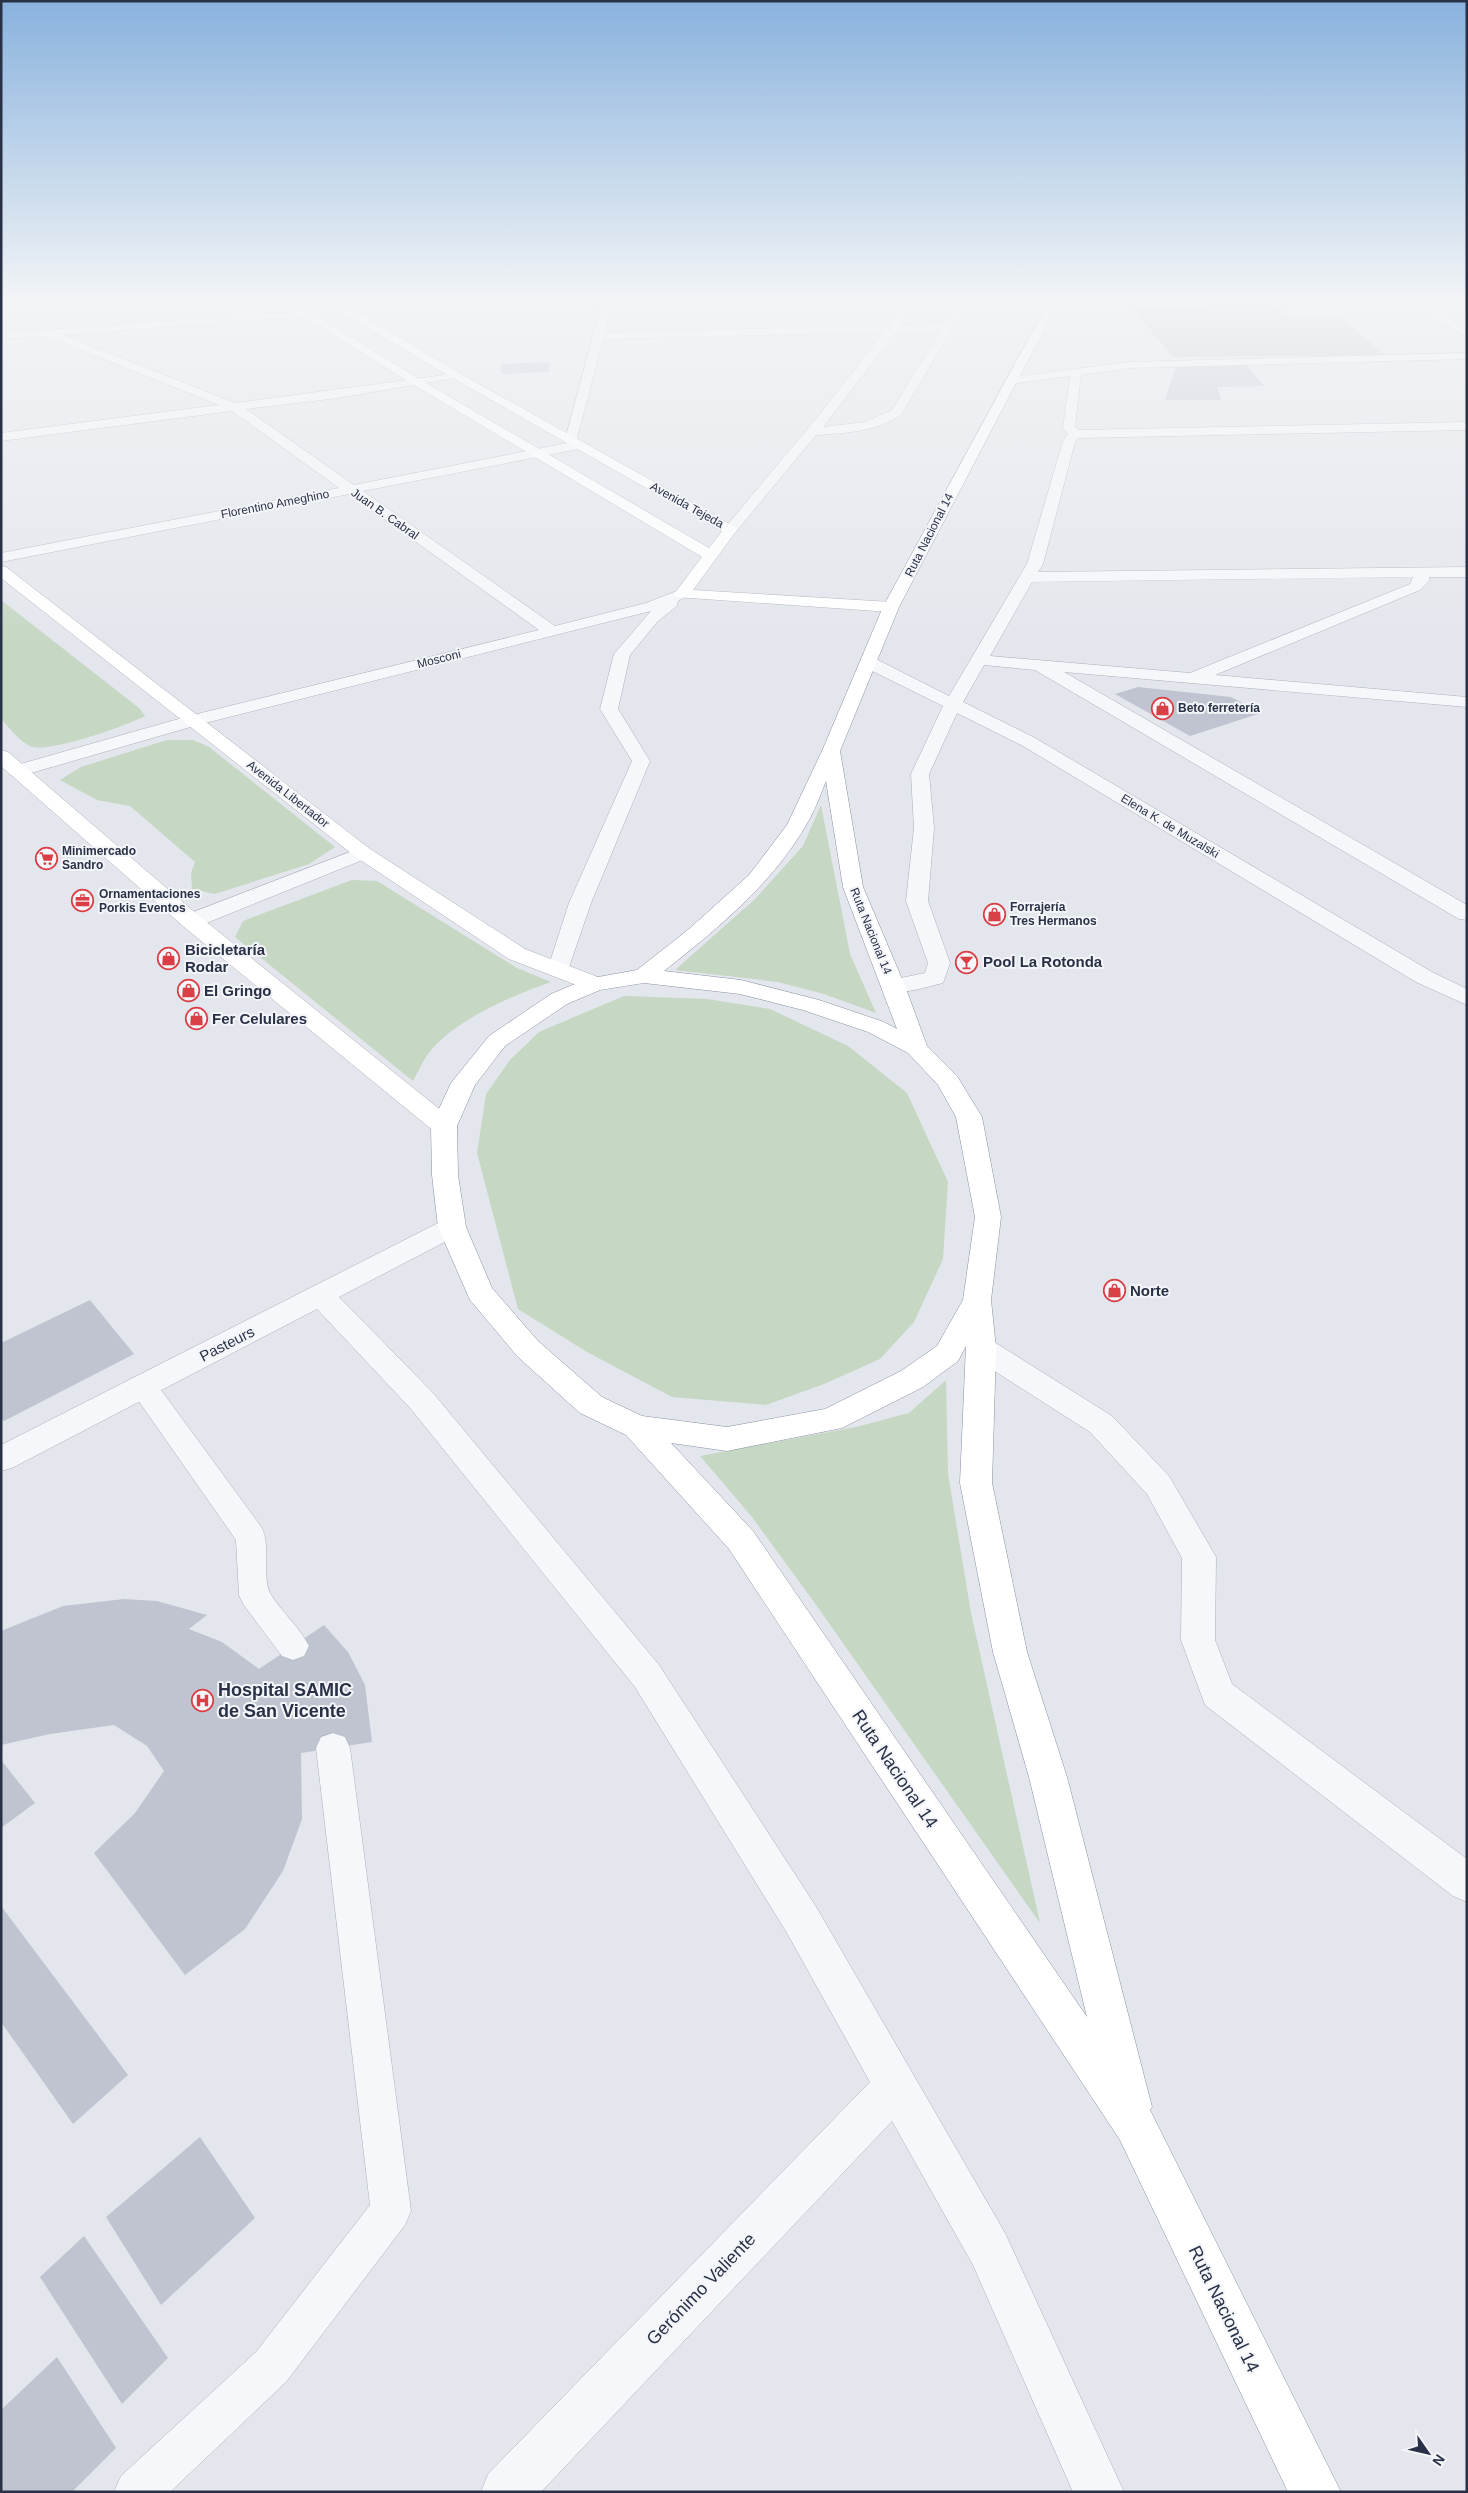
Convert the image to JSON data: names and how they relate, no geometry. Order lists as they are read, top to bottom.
{
  "streets": {
    "main road": ["Avenida Tejeda", "Ruta Nacional 14", "Avenida Libertador"],
    "street": [
      "Florentino Ameghino",
      "Juan B. Cabral",
      "Mosconi",
      "Elena K. de Muzalski",
      "Pasteurs",
      "Gerónimo Valiente"
    ]
  },
  "crossings": [
    ["Florentino Ameghino", "Avenida Tejeda"],
    ["Florentino Ameghino", "Juan B. Cabral"],
    ["Avenida Tejeda", "Mosconi"],
    ["Juan B. Cabral", "Mosconi"],
    ["Ruta Nacional 14", "Avenida Libertador"],
    ["Ruta Nacional 14", "Elena K. de Muzalski"],
    ["Ruta Nacional 14", "Pasteurs"],
    ["Mosconi", "Avenida Libertador"]
  ],
  "places": {
    "shop": [
      "Beto ferretería",
      "Forrajería Tres Hermanos",
      "Bicicletaría Rodar",
      "El Gringo",
      "Fer Celulares",
      "Norte"
    ],
    "supermarket": ["Minimercado Sandro"],
    "office": ["Ornamentaciones Porkis Eventos"],
    "bar": ["Pool La Rotonda"],
    "hospital": ["Hospital SAMIC de San Vicente"]
  },
  "north": "bottom right"
}
